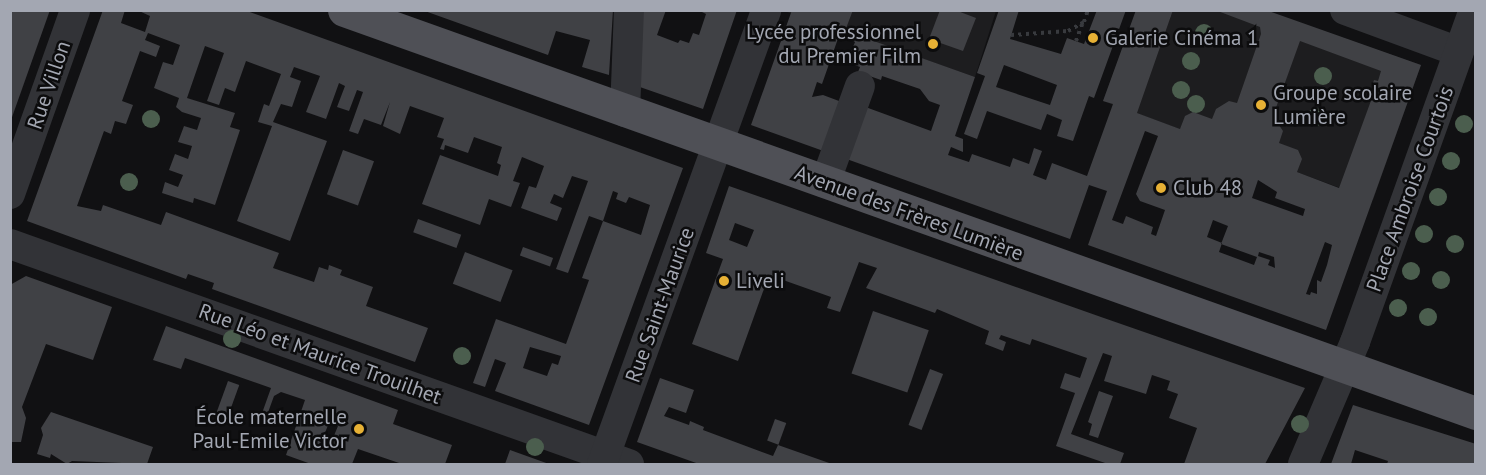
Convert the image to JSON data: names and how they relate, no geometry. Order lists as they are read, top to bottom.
{
  "streets": {
    "main road": ["Avenue des Frères Lumière"],
    "street": [
      "Rue Villon",
      "Place Ambroise Courtois",
      "Rue Saint-Maurice",
      "Rue Léo et Maurice Trouilhet"
    ]
  },
  "crossings": [
    ["Place Ambroise Courtois", "Avenue des Frères Lumière"],
    ["Avenue des Frères Lumière", "Rue Saint-Maurice"],
    ["Rue Saint-Maurice", "Rue Léo et Maurice Trouilhet"]
  ],
  "places": [
    "Galerie Cinéma 1",
    "Lycée professionnel du Premier Film",
    "Groupe scolaire Lumière",
    "Club 48",
    "Liveli",
    "École maternelle Paul-Emile Victor"
  ]
}
